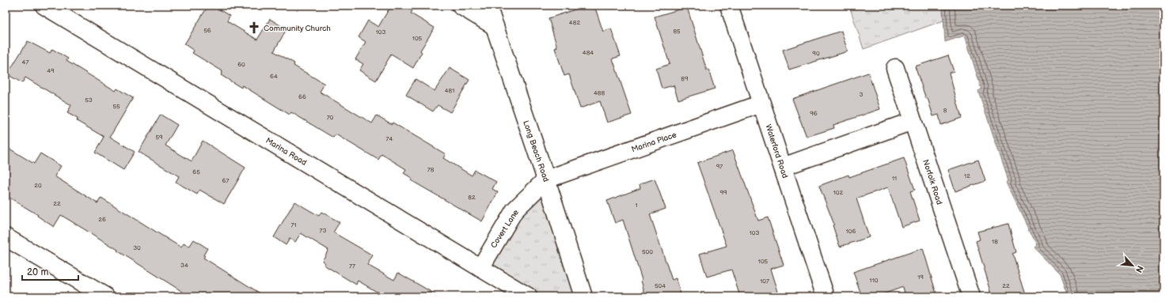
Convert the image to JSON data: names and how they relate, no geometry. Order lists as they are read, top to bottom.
{
  "streets": {
    "street": [
      "Marina Place",
      "Marina Road",
      "Long Beach Road",
      "Waterford Road",
      "Norfolk Road",
      "Covert Lane"
    ]
  },
  "crossings": [
    ["Marina Place", "Long Beach Road"],
    ["Marina Place", "Waterford Road"],
    ["Marina Place", "Covert Lane"],
    ["Marina Road", "Covert Lane"],
    ["Long Beach Road", "Covert Lane"]
  ],
  "places": {
    "church": ["Community Church"]
  },
  "house_numbers": [
    "482",
    "56",
    "85",
    "103",
    "105",
    "484",
    "90",
    "47",
    "60",
    "49",
    "64",
    "89",
    "481",
    "488",
    "3",
    "66",
    "53",
    "55",
    "8",
    "96",
    "70",
    "59",
    "74",
    "97",
    "78",
    "65",
    "12",
    "11",
    "67",
    "20",
    "99",
    "102",
    "82",
    "22",
    "1",
    "26",
    "71",
    "73",
    "106",
    "103",
    "18",
    "30",
    "500",
    "105",
    "34",
    "77",
    "19",
    "110",
    "107",
    "504",
    "22"
  ],
  "scale_bar": "20 m",
  "north": "bottom right"
}
